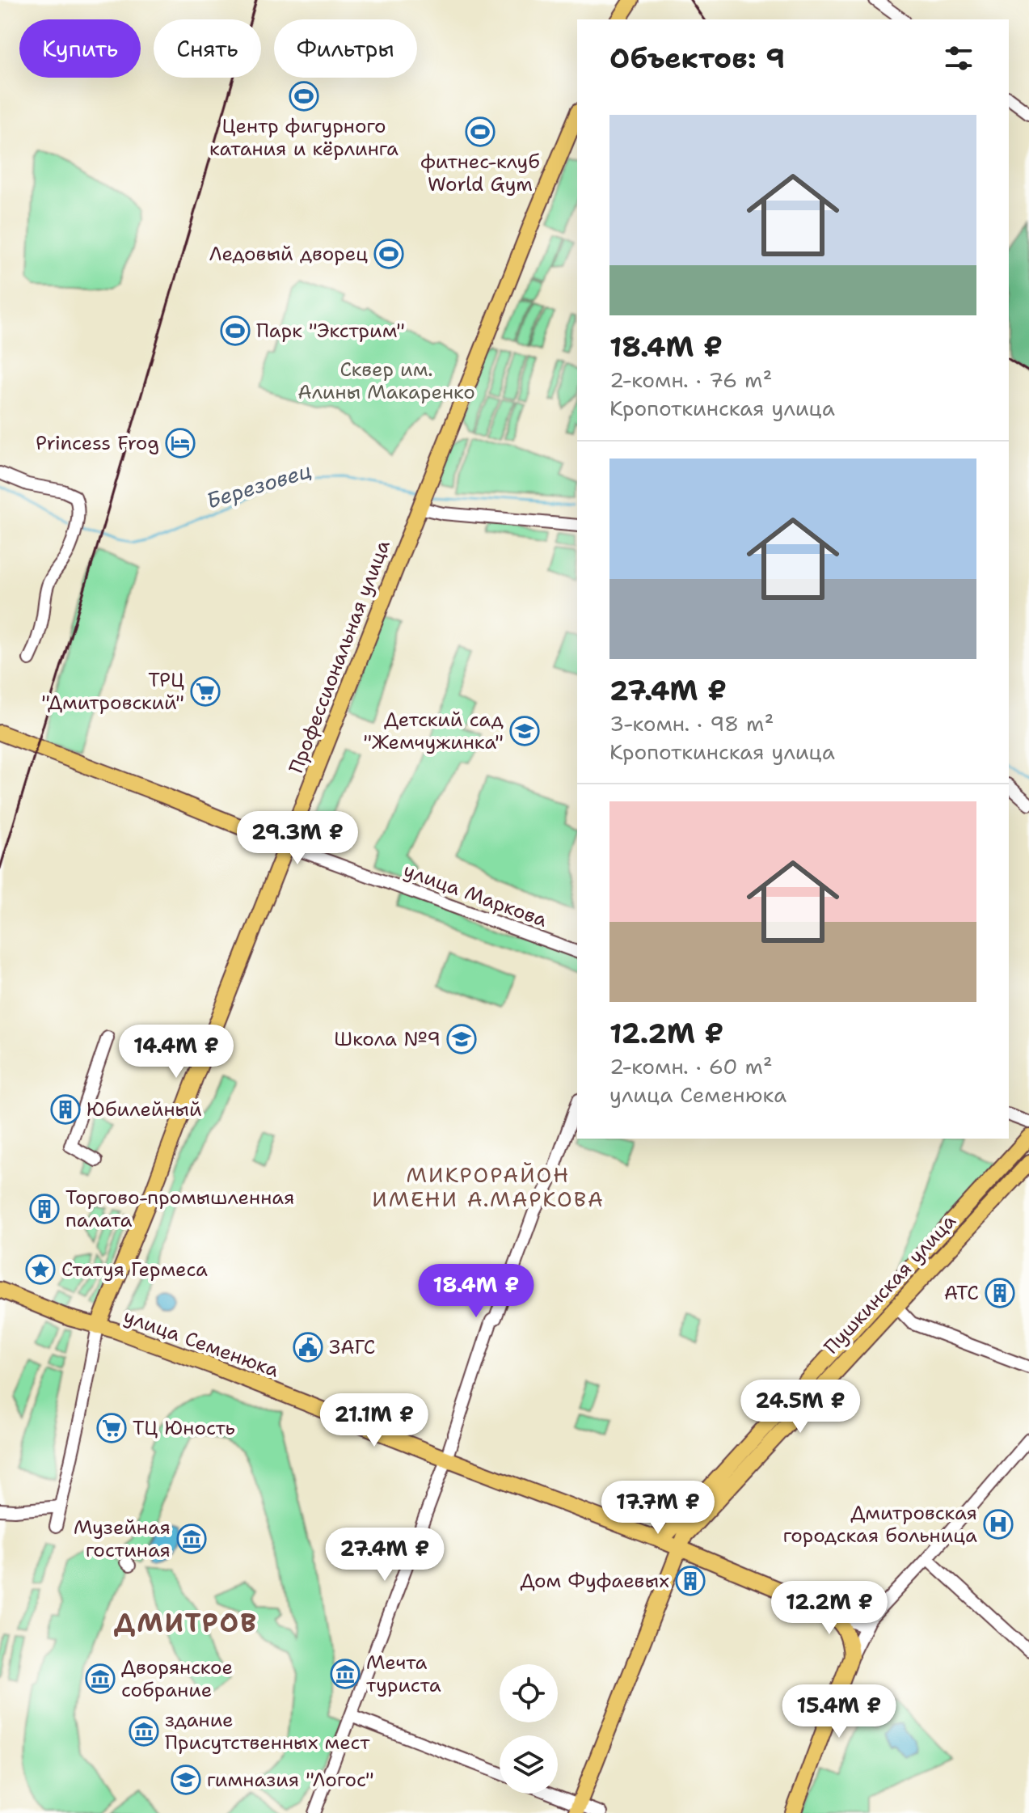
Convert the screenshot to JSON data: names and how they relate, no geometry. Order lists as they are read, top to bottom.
{
  "streets": {
    "main road": ["Профессиональная улица", "Пушкинская улица", "улица Семенюка"],
    "street": ["улица Маркова"]
  },
  "crossings": [
    ["Профессиональная улица", "улица Маркова"],
    ["Профессиональная улица", "улица Семенюка"],
    ["Пушкинская улица", "улица Семенюка"]
  ],
  "districts": ["МИКРОРАЙОН ИМЕНИ А.МАРКОВА", "ДМИТРОВ"],
  "water": ["Березовец"],
  "parks": ["Сквер им. Алины Макаренко"],
  "places": {
    "sports": [
      "Центр фигурного катания и кёрлинга",
      "фитнес-клуб World Gym",
      "Ледовый дворец",
      "Парк \"Экстрим\""
    ],
    "hotel": ["Princess Frog"],
    "supermarket": ["ТРЦ \"Дмитровский\"", "ТЦ Юность"],
    "school or university": ["Детский сад \"Жемчужинка\"", "Школа №9", "гимназия \"Логос\""],
    "building": [
      "Юбилейный",
      "Торгово-промышленная палата",
      "АТС",
      "Дом Фуфаевых"
    ],
    "place": ["Статуя Гермеса"],
    "public building": ["ЗАГС"],
    "hospital": ["Дмитровская городская больница"],
    "museum": [
      "Музейная гостиная",
      "Мечта туриста",
      "Дворянское собрание",
      "здание Присутственных мест"
    ]
  },
  "page": {
    "chip": ["Купить", "Снять", "Фильтры"],
    "heading": "Объектов: 9",
    "list": [
      {
        "name": "18.4M ₽",
        "note": "2-комн. · 76 m² · Кропоткинская улица"
      },
      {
        "name": "27.4M ₽",
        "note": "3-комн. · 98 m² · Кропоткинская улица"
      },
      {
        "name": "12.2M ₽",
        "note": "2-комн. · 60 m² · улица Семенюка"
      }
    ],
    "price": [
      "29.3M ₽",
      "14.4M ₽",
      "18.4M ₽",
      "24.5M ₽",
      "21.1M ₽",
      "17.7M ₽",
      "27.4M ₽",
      "12.2M ₽",
      "15.4M ₽"
    ]
  }
}
